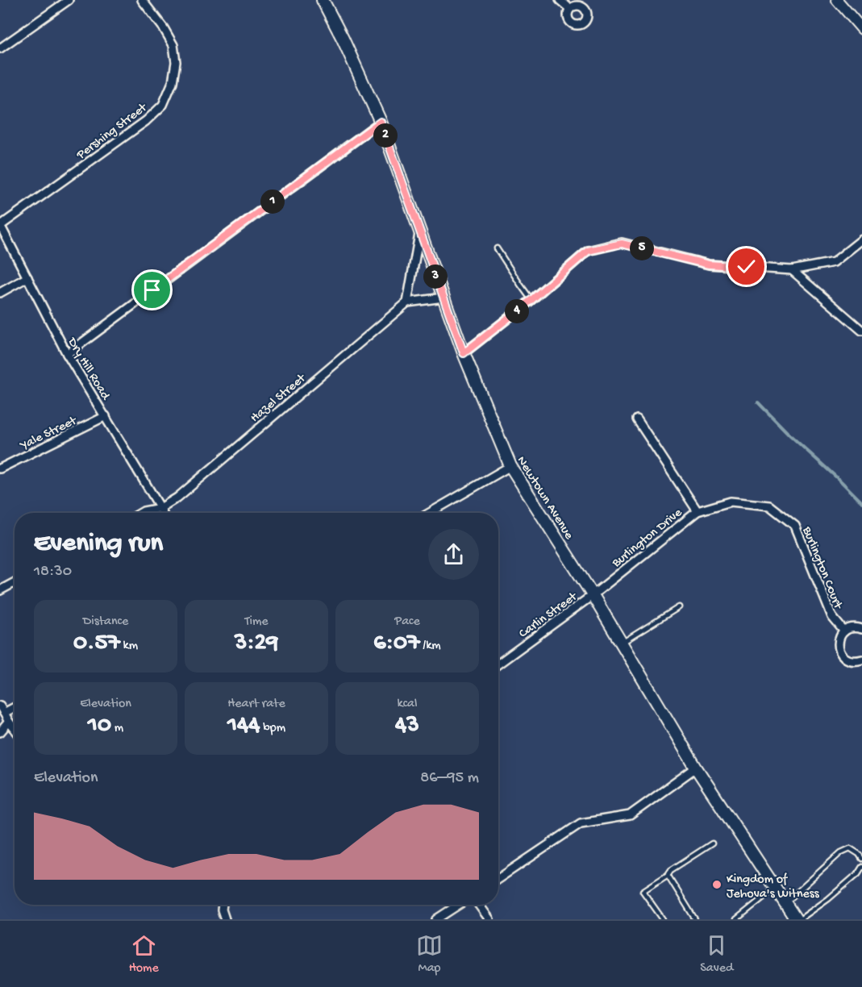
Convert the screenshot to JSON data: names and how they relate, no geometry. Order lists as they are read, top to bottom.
{
  "streets": {
    "main road": ["Newtown Avenue"],
    "street": [
      "Pershing Street",
      "Dry Hill Road",
      "Hazel Street",
      "Yale Street",
      "Burlington Drive",
      "Burlington Court",
      "Carlin Street"
    ]
  },
  "crossings": [
    ["Pershing Street", "Dry Hill Road"],
    ["Dry Hill Road", "Hazel Street"],
    ["Dry Hill Road", "Yale Street"],
    ["Newtown Avenue", "Burlington Drive"],
    ["Newtown Avenue", "Carlin Street"],
    ["Burlington Drive", "Burlington Court"],
    ["Burlington Drive", "Carlin Street"]
  ],
  "places": ["Kingdom of Jehova's Witness"],
  "page": {
    "pins": [
      "2",
      "1",
      "5",
      "3",
      "4"
    ],
    "heading": ["Evening run", "18:30"],
    "stats": [
      ["Distance", "0.57 km"],
      ["Time", "3:29"],
      ["Pace", "6:07 /km"],
      ["Elevation", "10 m"],
      ["Heart rate", "144 bpm"],
      ["kcal", "43"]
    ],
    "chart": ["Elevation", "86–95 m"],
    "tabs": ["Home", "Map", "Saved"]
  }
}
